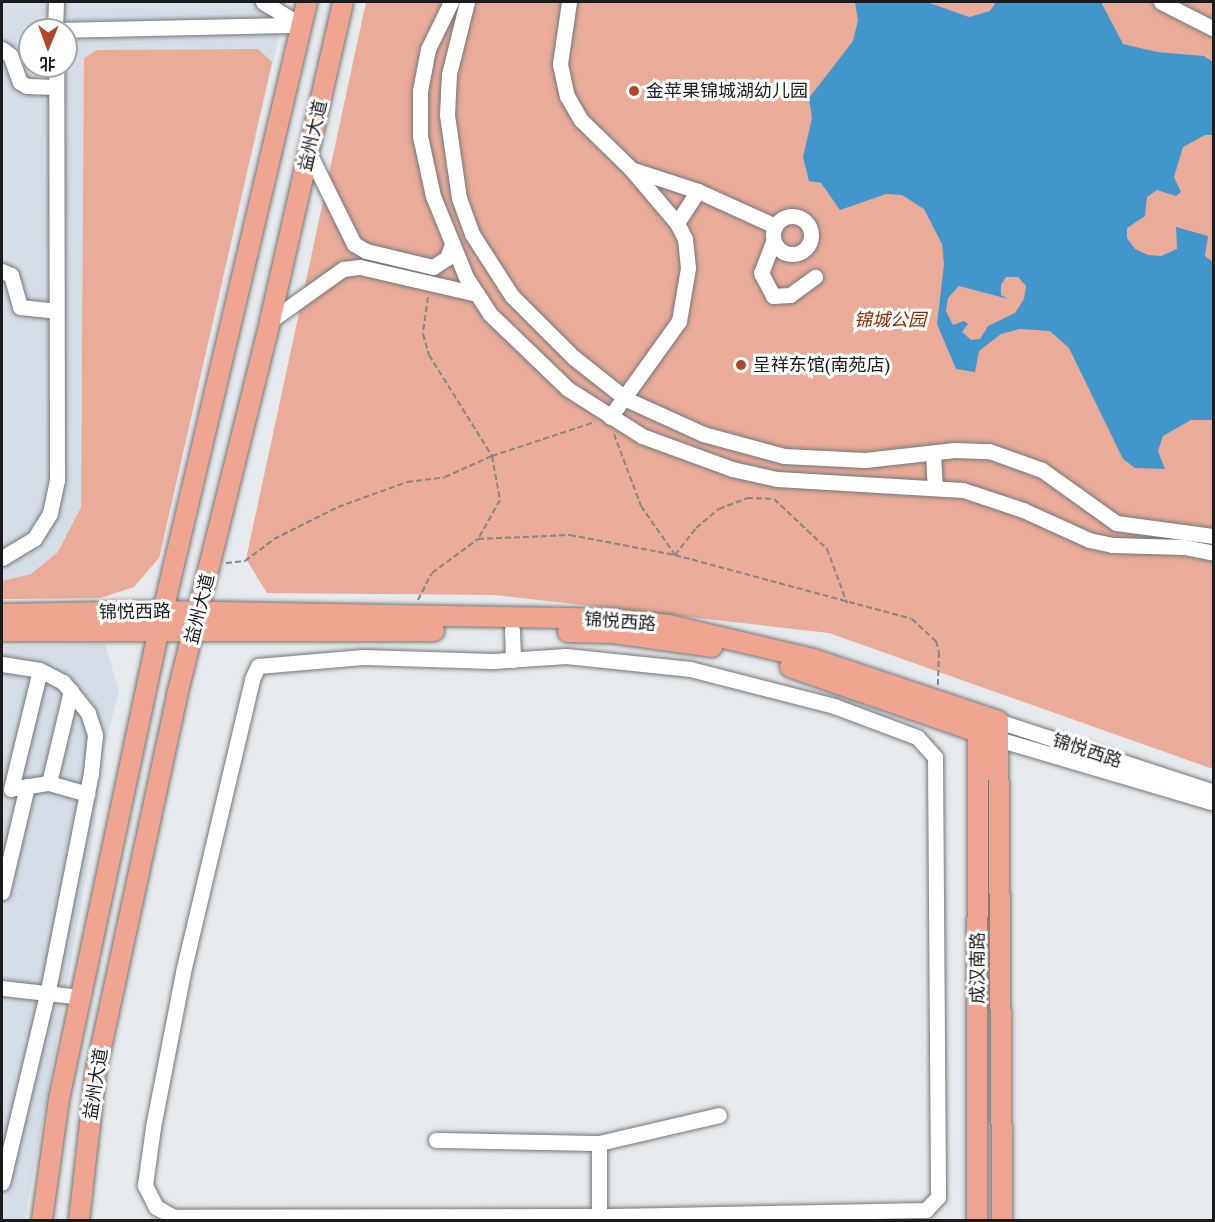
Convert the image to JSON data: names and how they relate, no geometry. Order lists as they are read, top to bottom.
{
  "streets": {
    "main road": ["益州大道", "锦悦西路", "成汉南路"]
  },
  "crossings": [
    ["益州大道", "锦悦西路"],
    ["锦悦西路", "成汉南路"]
  ],
  "parks": ["锦城公园"],
  "places": ["金苹果锦城湖幼儿园", "呈祥东馆(南苑店)"],
  "north": "bottom"
}
